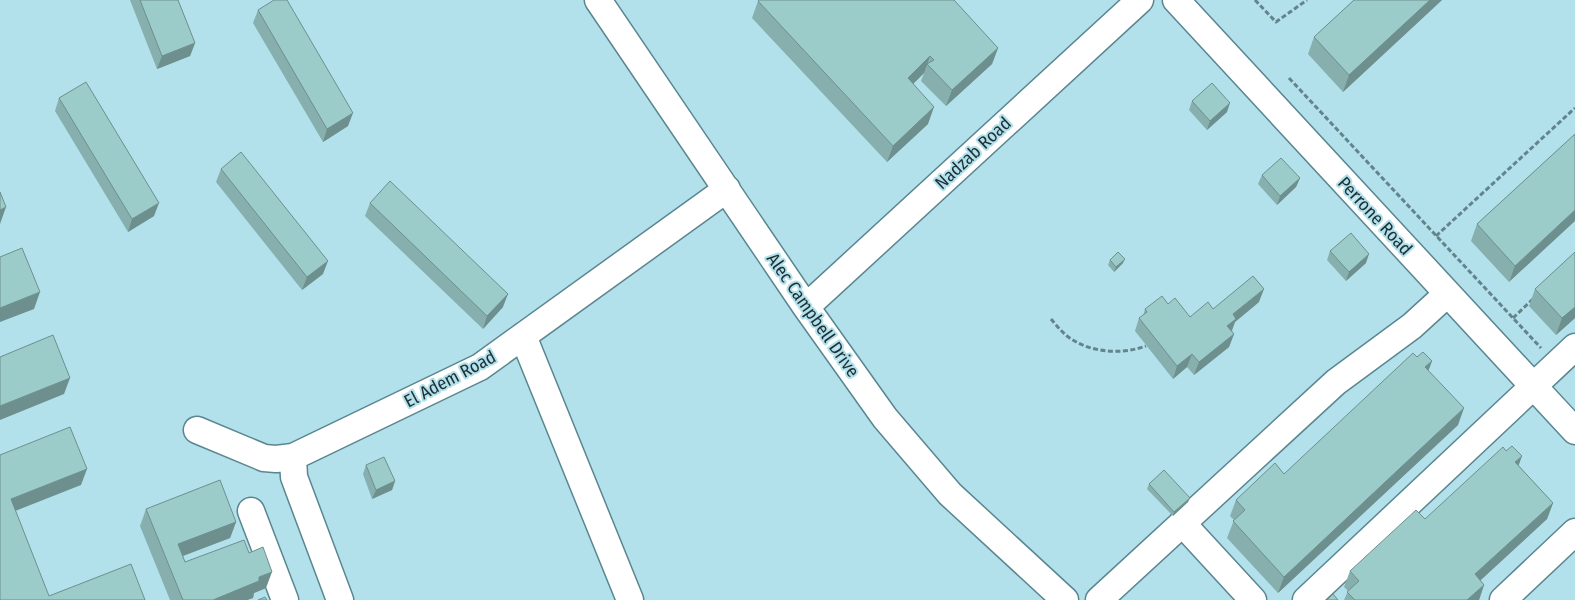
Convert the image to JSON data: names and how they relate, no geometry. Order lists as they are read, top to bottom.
{
  "streets": {
    "lane": [
      "Nadzab Road",
      "Perrone Road",
      "Alec Campbell Drive",
      "El Adem Road"
    ]
  },
  "crossings": [
    ["Nadzab Road", "Alec Campbell Drive"],
    ["Alec Campbell Drive", "El Adem Road"]
  ]
}
